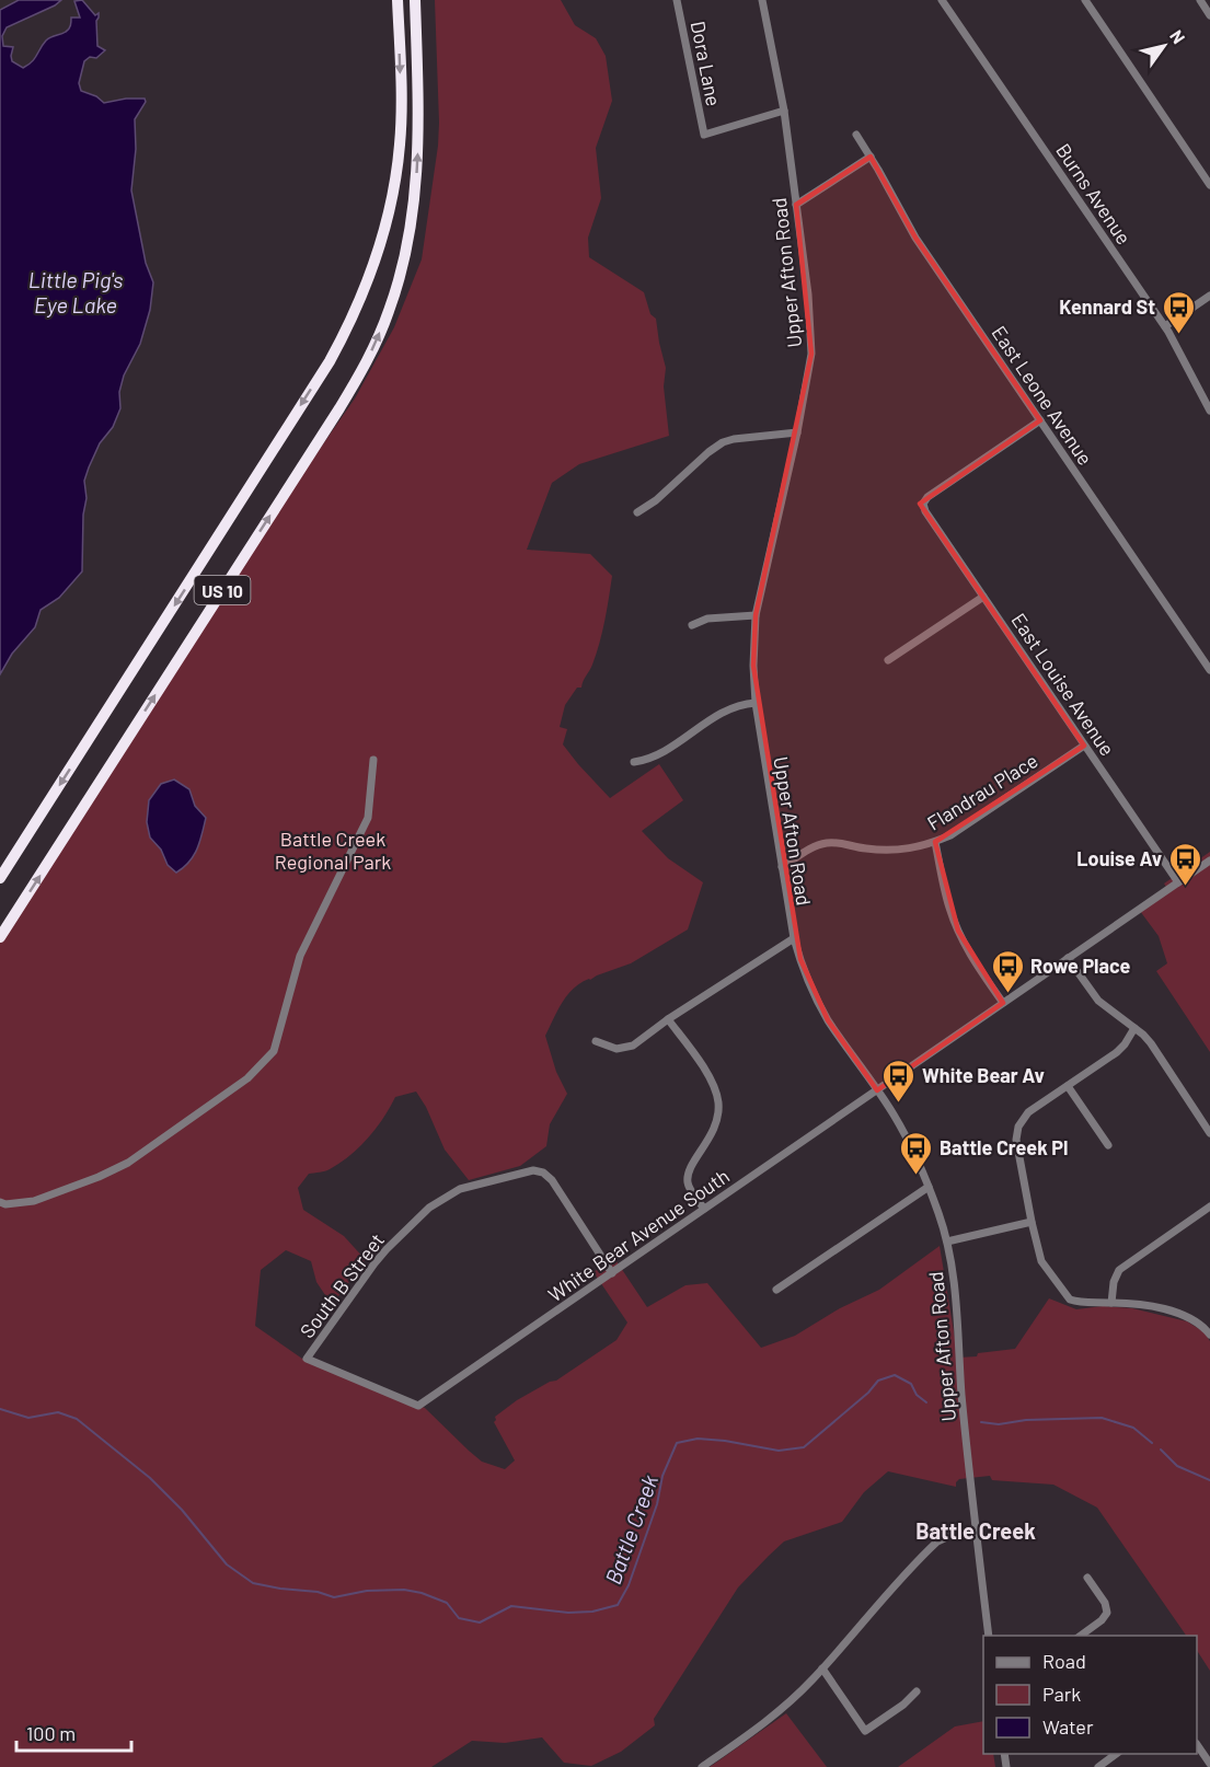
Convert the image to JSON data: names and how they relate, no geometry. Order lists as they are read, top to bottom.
{
  "streets": {
    "highway": ["US 10"],
    "street": [
      "Dora Lane",
      "Burns Avenue",
      "Upper Afton Road",
      "East Leone Avenue",
      "East Louise Avenue",
      "Flandrau Place",
      "White Bear Avenue South",
      "South B Street"
    ]
  },
  "crossings": [
    ["Dora Lane", "Upper Afton Road"],
    ["Upper Afton Road", "Flandrau Place"],
    ["Upper Afton Road", "White Bear Avenue South"],
    ["East Leone Avenue", "East Louise Avenue"],
    ["East Louise Avenue", "Flandrau Place"],
    ["East Louise Avenue", "White Bear Avenue South"],
    ["White Bear Avenue South", "South B Street"]
  ],
  "districts": ["Battle Creek"],
  "water": ["Little Pig's Eye Lake", "Battle Creek"],
  "parks": ["Battle Creek Regional Park"],
  "places": {
    "bus stop": [
      "Kennard St",
      "Louise Av",
      "Rowe Place",
      "White Bear Av",
      "Battle Creek Pl"
    ]
  },
  "legend": ["Road", "Park", "Water"],
  "scale_bar": "100 m",
  "north": "top right"
}
